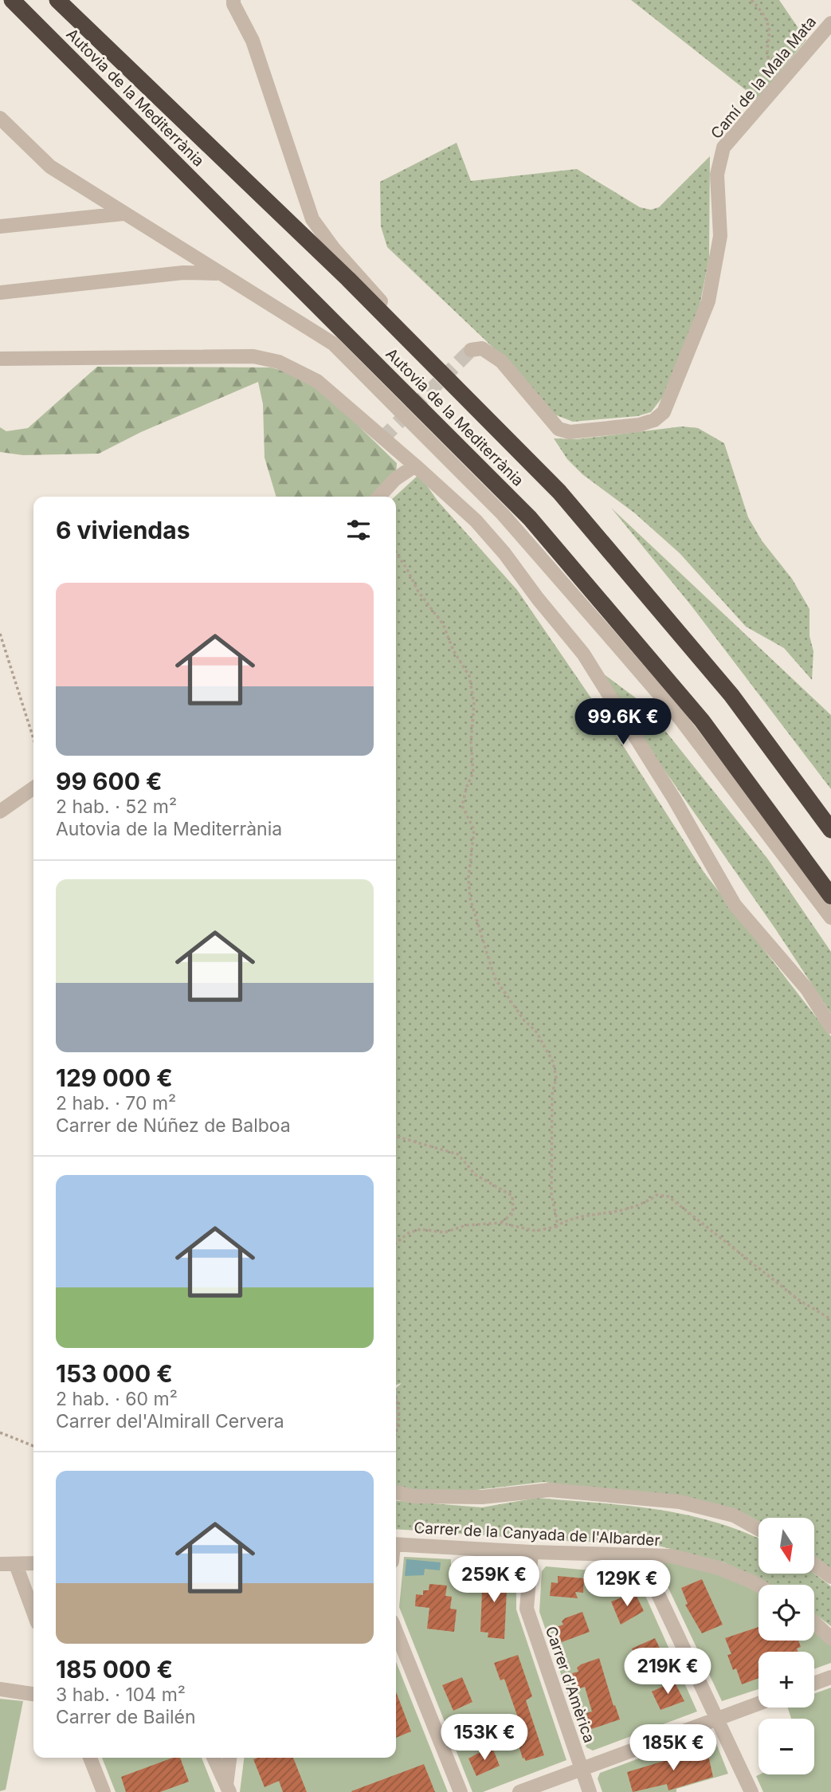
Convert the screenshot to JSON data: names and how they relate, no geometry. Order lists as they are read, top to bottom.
{
  "streets": {
    "highway": ["Autovia de la Mediterrània"],
    "street": ["Camí de la Mala Mata", "Carrer de la Canyada de l'Albarder", "Carrer d'Amèrica"]
  },
  "crossings": [
    ["Carrer de la Canyada de l'Albarder", "Carrer d'Amèrica"]
  ],
  "north": "bottom",
  "page": {
    "heading": "6 viviendas",
    "list": [
      {
        "name": "99 600 €",
        "note": "2 hab. · 52 m² · Autovia de la Mediterrània"
      },
      {
        "name": "129 000 €",
        "note": "2 hab. · 70 m² · Carrer de Núñez de Balboa"
      },
      {
        "name": "153 000 €",
        "note": "2 hab. · 60 m² · Carrer del'Almirall Cervera"
      },
      {
        "name": "185 000 €",
        "note": "3 hab. · 104 m² · Carrer de Bailén"
      }
    ],
    "price": [
      "99.6K €",
      "259K €",
      "129K €",
      "219K €",
      "153K €",
      "185K €"
    ],
    "map_buttons": ["+", "−"]
  }
}
